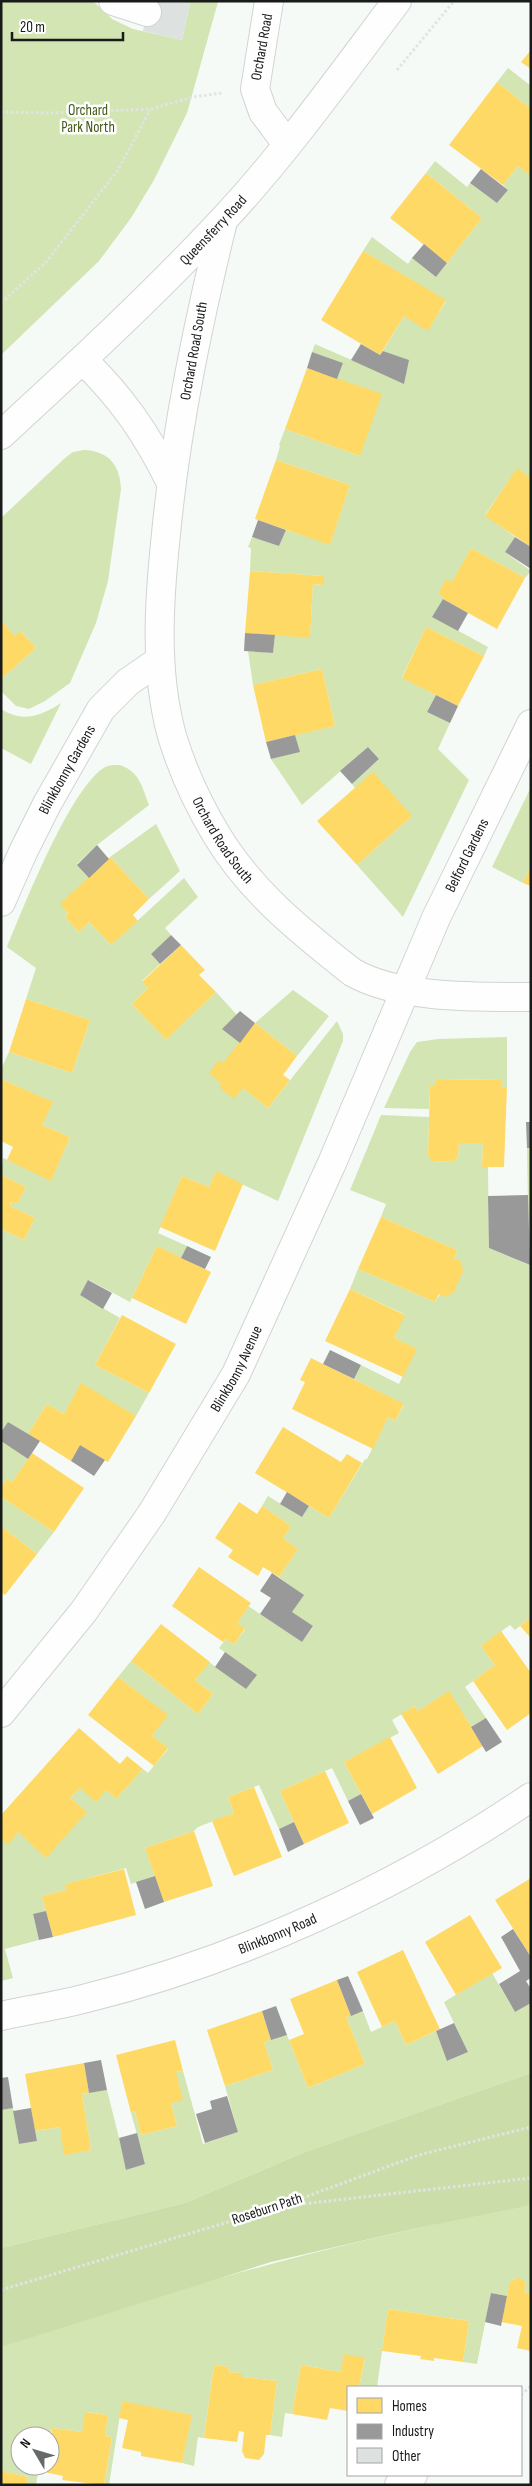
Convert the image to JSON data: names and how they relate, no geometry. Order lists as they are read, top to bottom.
{
  "streets": {
    "street": [
      "Orchard Road",
      "Queensferry Road",
      "Orchard Road South",
      "Blinkbonny Gardens",
      "Belford Gardens",
      "Blinkbonny Avenue",
      "Blinkbonny Road"
    ],
    "path": ["Roseburn Path"]
  },
  "crossings": [
    ["Orchard Road", "Queensferry Road"],
    ["Queensferry Road", "Orchard Road South"],
    ["Orchard Road South", "Blinkbonny Gardens"],
    ["Orchard Road South", "Belford Gardens"],
    ["Orchard Road South", "Blinkbonny Avenue"],
    ["Belford Gardens", "Blinkbonny Avenue"]
  ],
  "parks": ["Orchard Park North"],
  "legend": ["Homes", "Industry", "Other"],
  "scale_bar": "20 m",
  "north": "top left"
}
